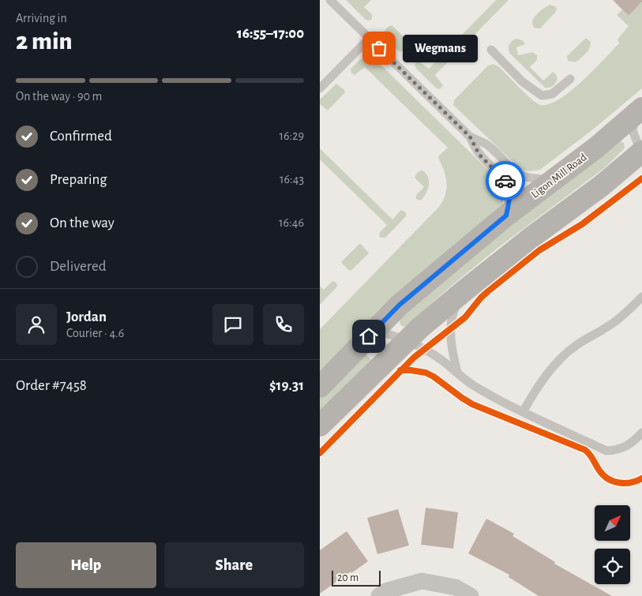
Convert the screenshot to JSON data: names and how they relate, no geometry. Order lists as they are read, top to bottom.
{
  "streets": {
    "main road": ["Ligon Mill Road"]
  },
  "places": ["Wegmans"],
  "scale_bar": "20 m",
  "north": "top right",
  "page": {
    "heading": ["2 min", "Arriving in", "16:55–17:00"],
    "panel": [
      "Jordan",
      "Courier · 4.6",
      "Order #7458",
      "$19.31"
    ],
    "bubble": "Wegmans",
    "bar": "On the way · 90 m",
    "list": [
      ["Confirmed", "16:29"],
      ["Preparing", "16:43"],
      ["On the way", "16:46"],
      "Delivered"
    ],
    "buttons": ["Help", "Share"],
    "scale": "20 m"
  }
}
